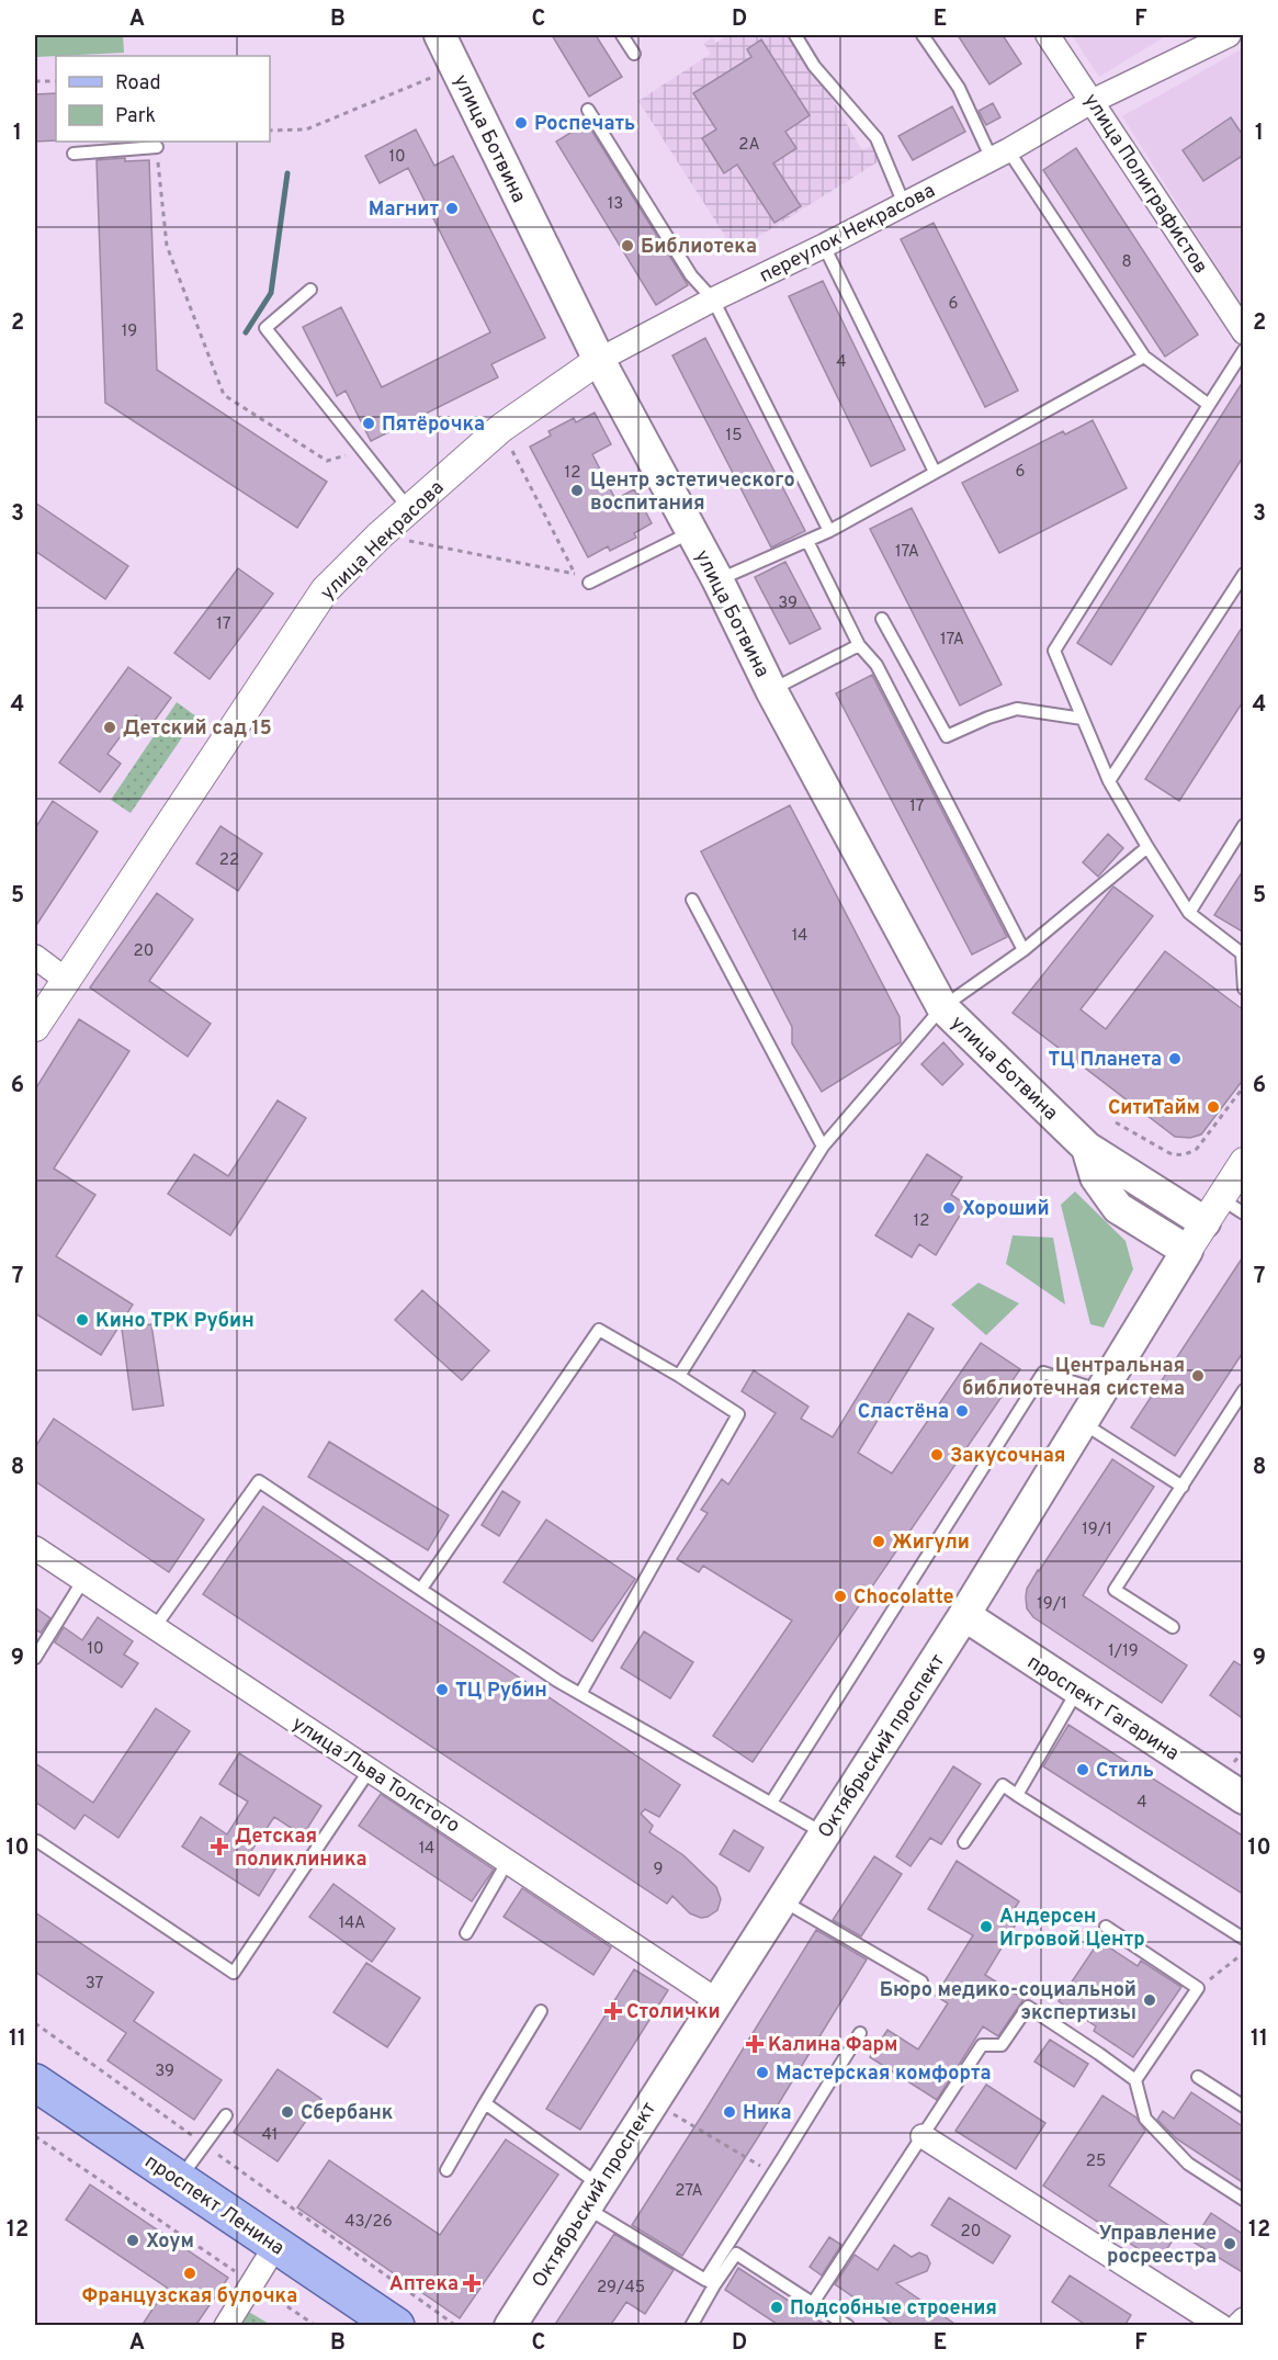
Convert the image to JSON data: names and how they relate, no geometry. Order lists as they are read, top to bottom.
{
  "streets": {
    "main road": [
      "улица Ботвина",
      "проспект Гагарина",
      "Октябрьский проспект",
      "проспект Ленина"
    ],
    "street": [
      "улица Полиграфистов",
      "переулок Некрасова",
      "улица Некрасова",
      "улица Льва Толстого"
    ]
  },
  "crossings": [
    ["улица Ботвина", "переулок Некрасова"],
    ["улица Ботвина", "улица Некрасова"],
    ["улица Ботвина", "Октябрьский проспект"],
    ["улица Полиграфистов", "переулок Некрасова"],
    ["переулок Некрасова", "улица Некрасова"],
    ["проспект Гагарина", "Октябрьский проспект"],
    ["Октябрьский проспект", "улица Льва Толстого"]
  ],
  "places": {
    "other": [
      "Роспечать",
      "Магнит",
      "Библиотека",
      "Пятёрочка",
      "Центр эстетического воспитания",
      "Детский сад 15",
      "ТЦ Планета",
      "СитиТайм",
      "Хороший",
      "Кино ТРК Рубин",
      "Центральная библиотечная система",
      "Сластёна",
      "Закусочная",
      "Жигули",
      "Chocolatte",
      "ТЦ Рубин",
      "Стиль",
      "Андерсен Игровой Центр",
      "Бюро медико-социальной экспертизы",
      "Мастерская комфорта",
      "Сбербанк",
      "Ника",
      "Хоум",
      "Управление росреестра",
      "Французская булочка",
      "Подсобные строения"
    ],
    "health": [
      "Детская поликлиника",
      "Столички",
      "Калина Фарм",
      "Аптека"
    ]
  },
  "house_numbers": [
    "2А",
    "10",
    "13",
    "8",
    "6",
    "19",
    "4",
    "15",
    "6",
    "12",
    "17А",
    "39",
    "17",
    "17А",
    "17",
    "22",
    "14",
    "20",
    "12",
    "19/1",
    "19/1",
    "10",
    "1/19",
    "4",
    "14",
    "9",
    "14А",
    "37",
    "39",
    "41",
    "25",
    "27А",
    "43/26",
    "20",
    "29/45"
  ],
  "legend": ["Road", "Park"],
  "grid": {
    "columns": [
      "A",
      "B",
      "C",
      "D",
      "E",
      "F"
    ],
    "rows": [
      "1",
      "2",
      "3",
      "4",
      "5",
      "6",
      "7",
      "8",
      "9",
      "10",
      "11",
      "12"
    ]
  }
}
